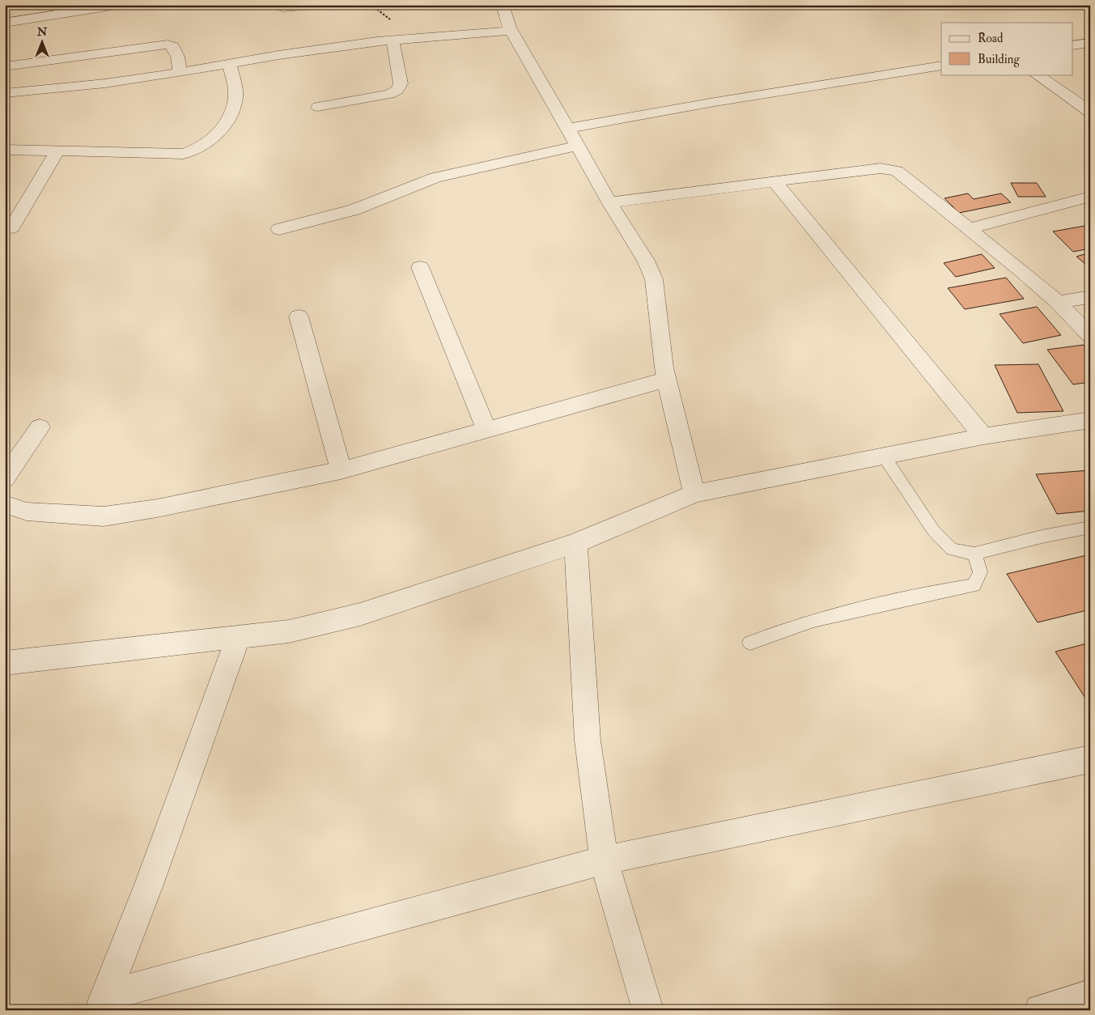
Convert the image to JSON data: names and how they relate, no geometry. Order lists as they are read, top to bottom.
{
  "legend": ["Road", "Building"],
  "north": "top"
}
